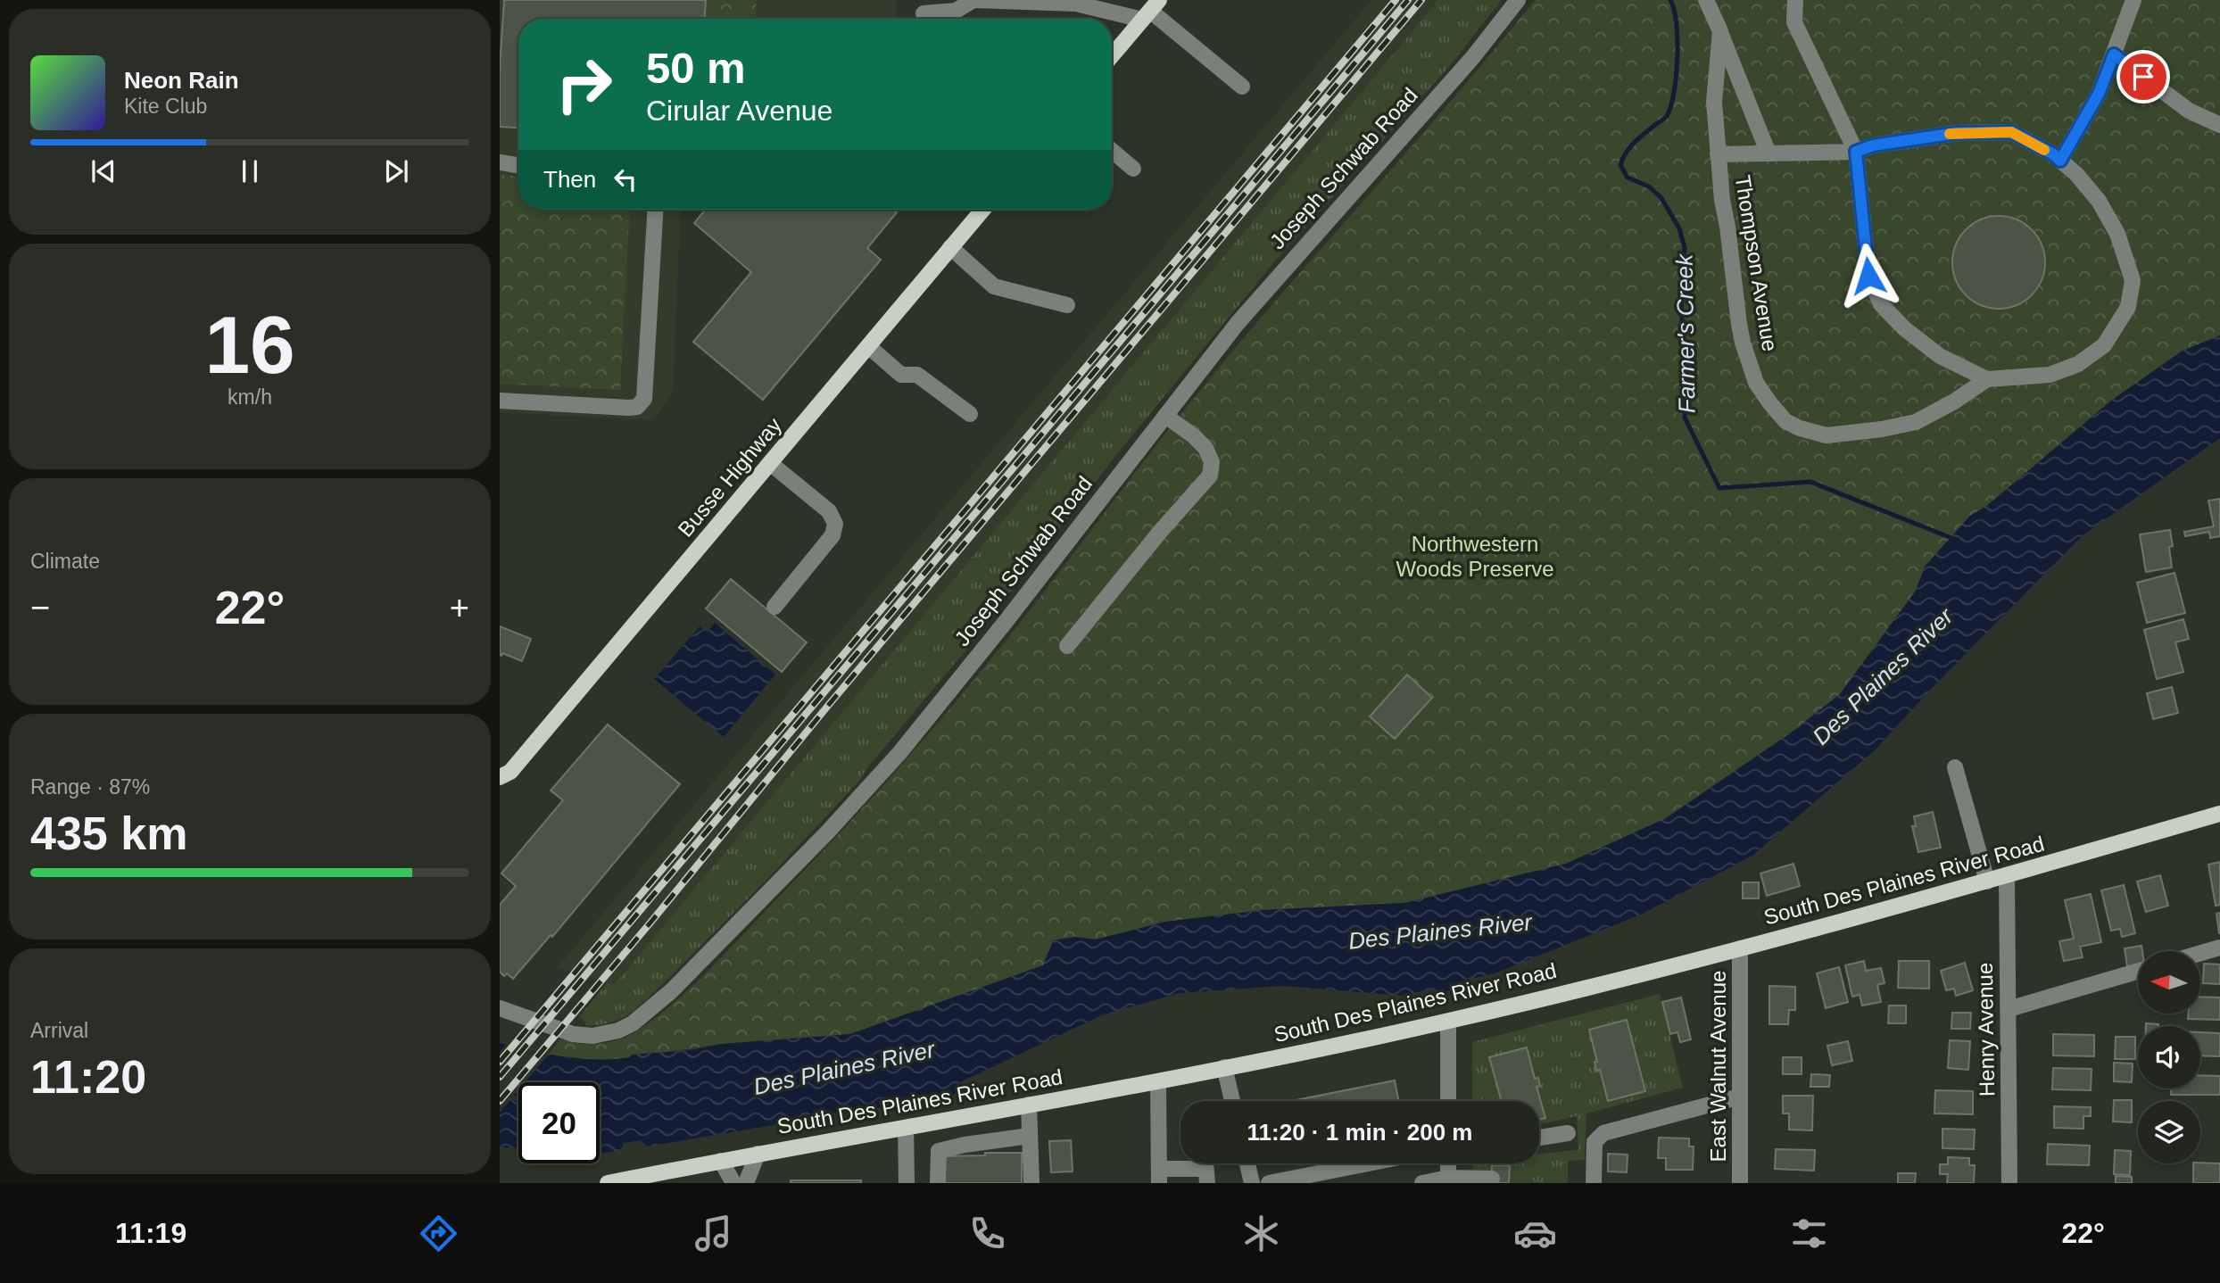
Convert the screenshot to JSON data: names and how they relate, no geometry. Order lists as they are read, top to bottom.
{
  "streets": {
    "main road": ["Busse Highway", "South Des Plaines River Road"],
    "street": [
      "Joseph Schwab Road",
      "Thompson Avenue",
      "Henry Avenue",
      "East Walnut Avenue"
    ]
  },
  "crossings": [
    ["South Des Plaines River Road", "Henry Avenue"],
    ["South Des Plaines River Road", "East Walnut Avenue"]
  ],
  "water": ["Farmer's Creek", "Des Plaines River"],
  "parks": ["Northwestern Woods Preserve"],
  "north": "left",
  "page": {
    "turn": ["50 m", "Cirular Avenue"],
    "song": ["Neon Rain", "Kite Club"],
    "then": "Then",
    "tile": [
      ["16", "km/h"],
      "Climate",
      ["Range · 87%", "435 km"],
      ["Arrival", "11:20"]
    ],
    "heat": ["−", "22°", "+"],
    "limit": "20",
    "trip": "11:20 · 1 min · 200 m",
    "tabs": ["11:19", "22°"]
  }
}
